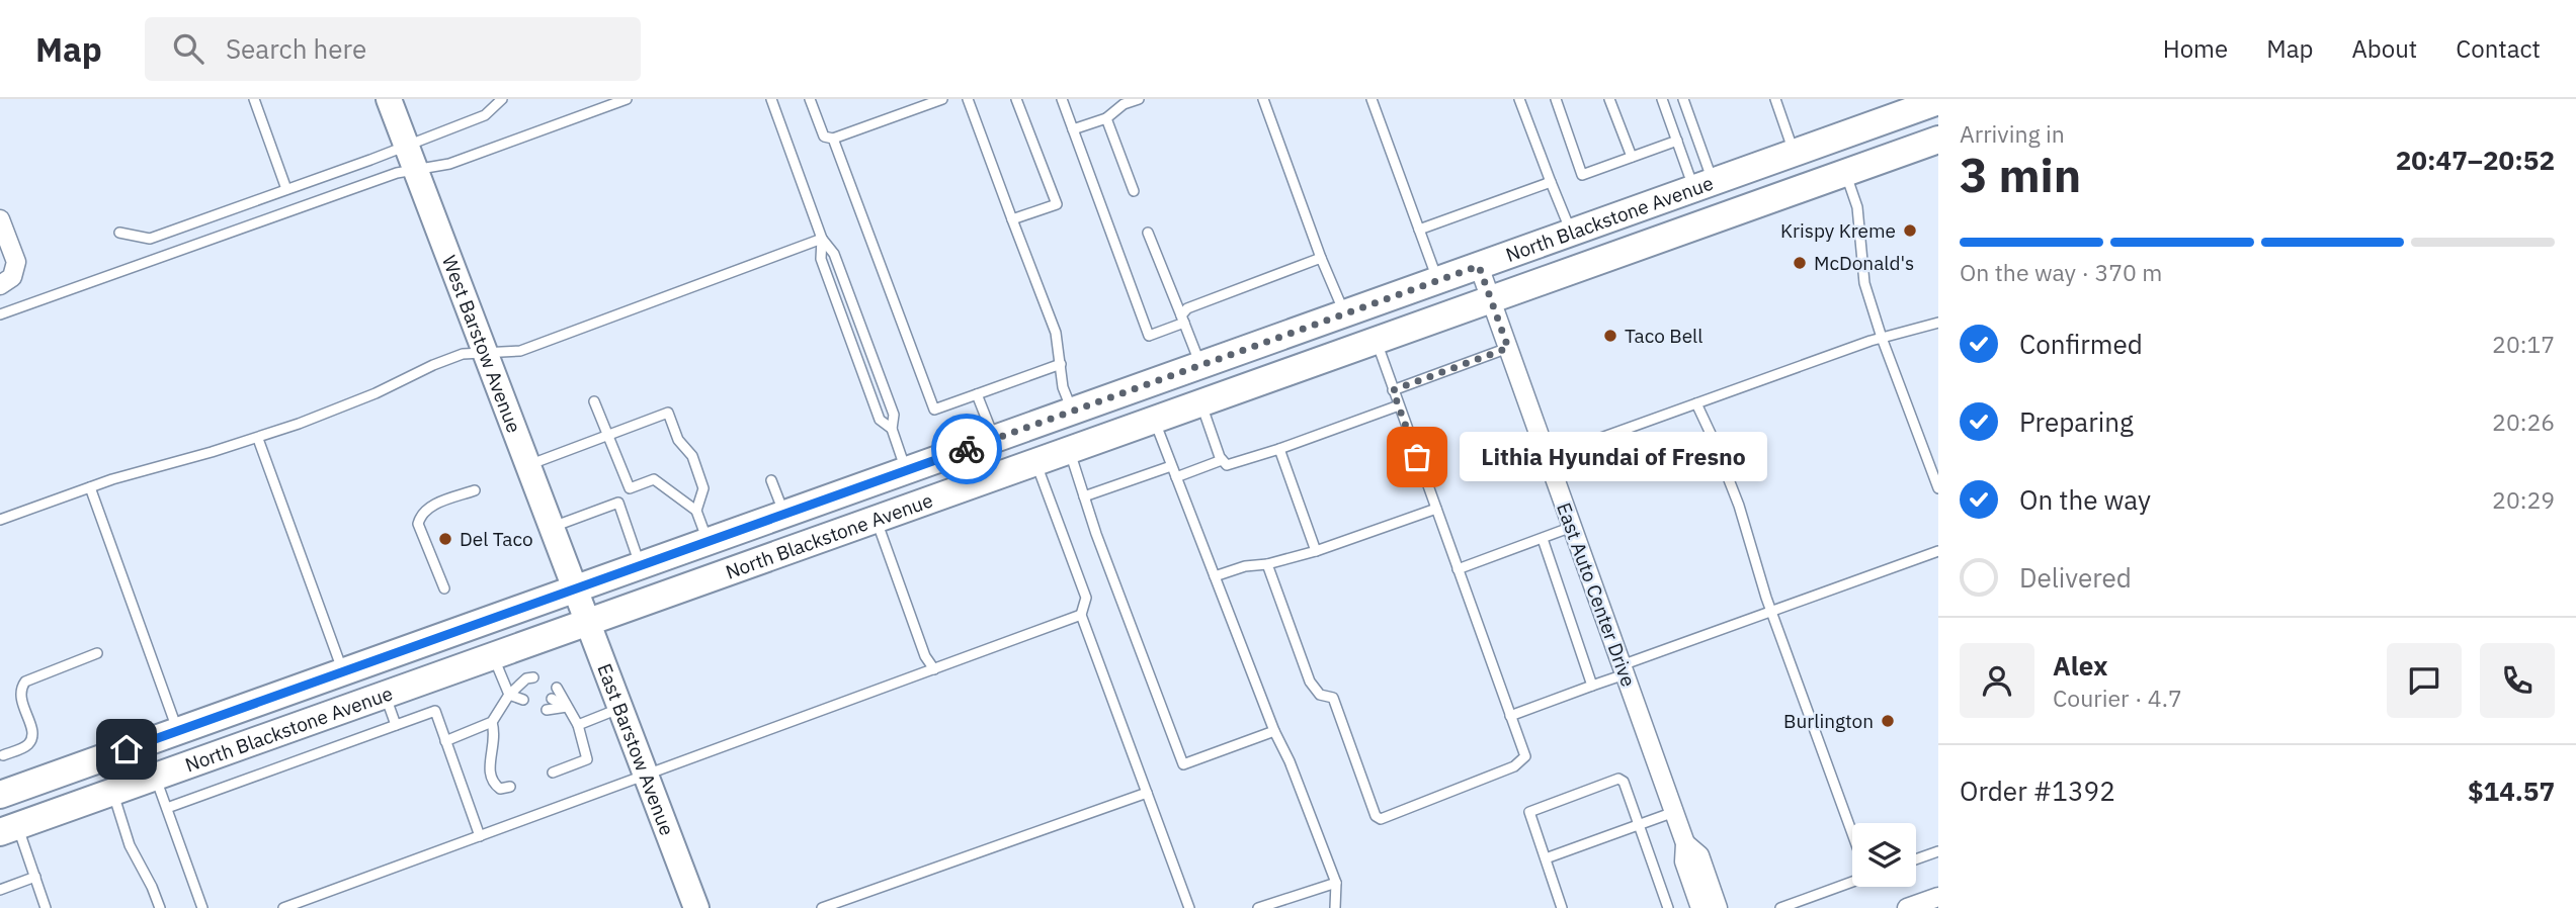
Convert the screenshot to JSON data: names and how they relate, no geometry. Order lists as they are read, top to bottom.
{
  "streets": {
    "main road": ["North Blackstone Avenue"],
    "street": ["West Barstow Avenue", "East Auto Center Drive", "East Barstow Avenue"]
  },
  "crossings": [
    ["North Blackstone Avenue", "West Barstow Avenue"],
    ["North Blackstone Avenue", "East Auto Center Drive"],
    ["North Blackstone Avenue", "East Barstow Avenue"],
    ["West Barstow Avenue", "East Barstow Avenue"]
  ],
  "places": [
    "Krispy Kreme",
    "McDonald's",
    "Taco Bell",
    "Lithia Hyundai of Fresno",
    "Del Taco",
    "Burlington"
  ],
  "page": {
    "header": "Map",
    "search": "Search here",
    "nav": [
      "Home",
      "Map",
      "About",
      "Contact"
    ],
    "heading": ["3 min", "Arriving in", "20:47–20:52"],
    "panel": [
      "Alex",
      "Courier · 4.7",
      "Order #1392",
      "$14.57"
    ],
    "bar": "On the way · 370 m",
    "list": [
      ["Confirmed", "20:17"],
      ["Preparing", "20:26"],
      ["On the way", "20:29"],
      "Delivered"
    ],
    "bubble": "Lithia Hyundai of Fresno"
  }
}
